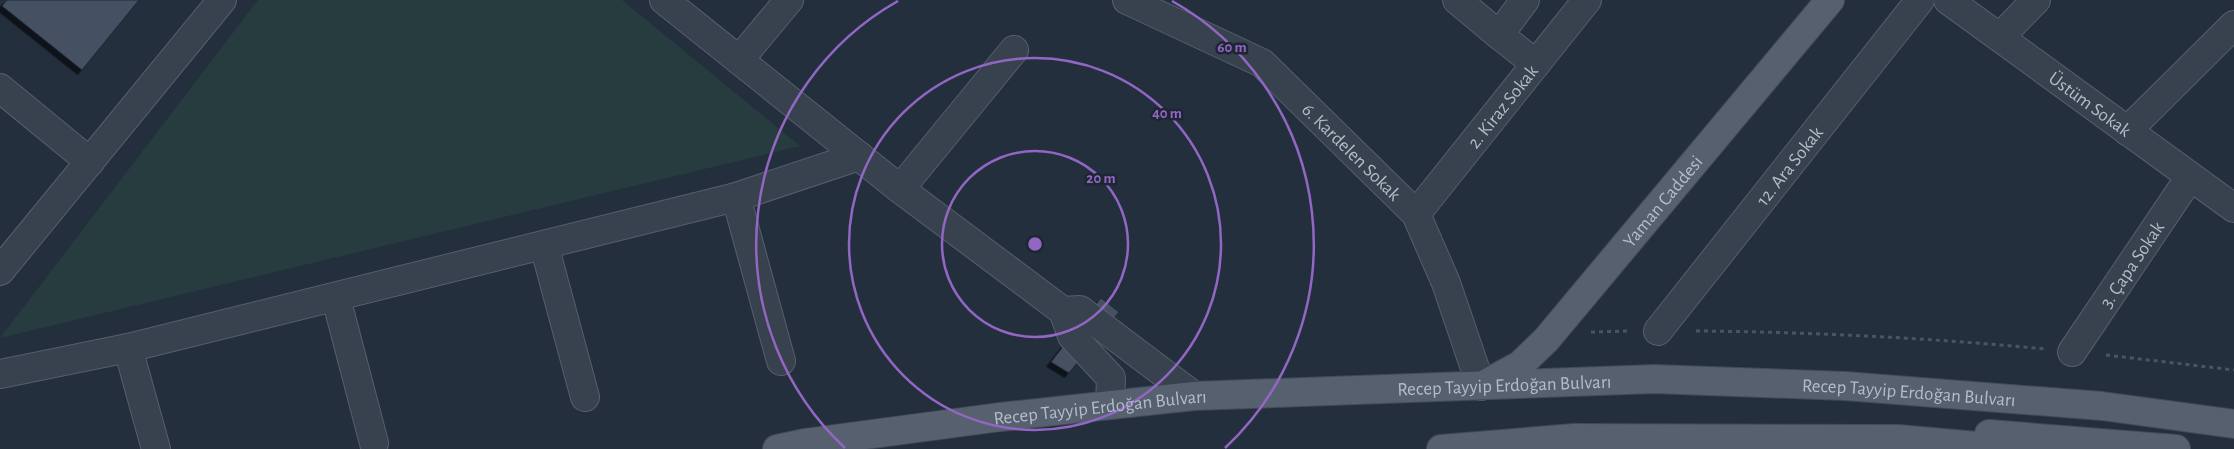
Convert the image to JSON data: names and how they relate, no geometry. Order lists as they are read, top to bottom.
{
  "streets": {
    "main road": ["Yaman Caddesi", "Recep Tayyip Erdoğan Bulvarı"],
    "street": [
      "Üstüm Sokak",
      "2. Kiraz Sokak",
      "6. Kardelen Sokak",
      "12. Ara Sokak",
      "3. Çapa Sokak"
    ]
  },
  "crossings": [
    ["Üstüm Sokak", "3. Çapa Sokak"],
    ["2. Kiraz Sokak", "6. Kardelen Sokak"],
    ["6. Kardelen Sokak", "Yaman Caddesi"],
    ["6. Kardelen Sokak", "Recep Tayyip Erdoğan Bulvarı"],
    ["Yaman Caddesi", "Recep Tayyip Erdoğan Bulvarı"]
  ],
  "rings": ["60 m", "40 m", "20 m"]
}
